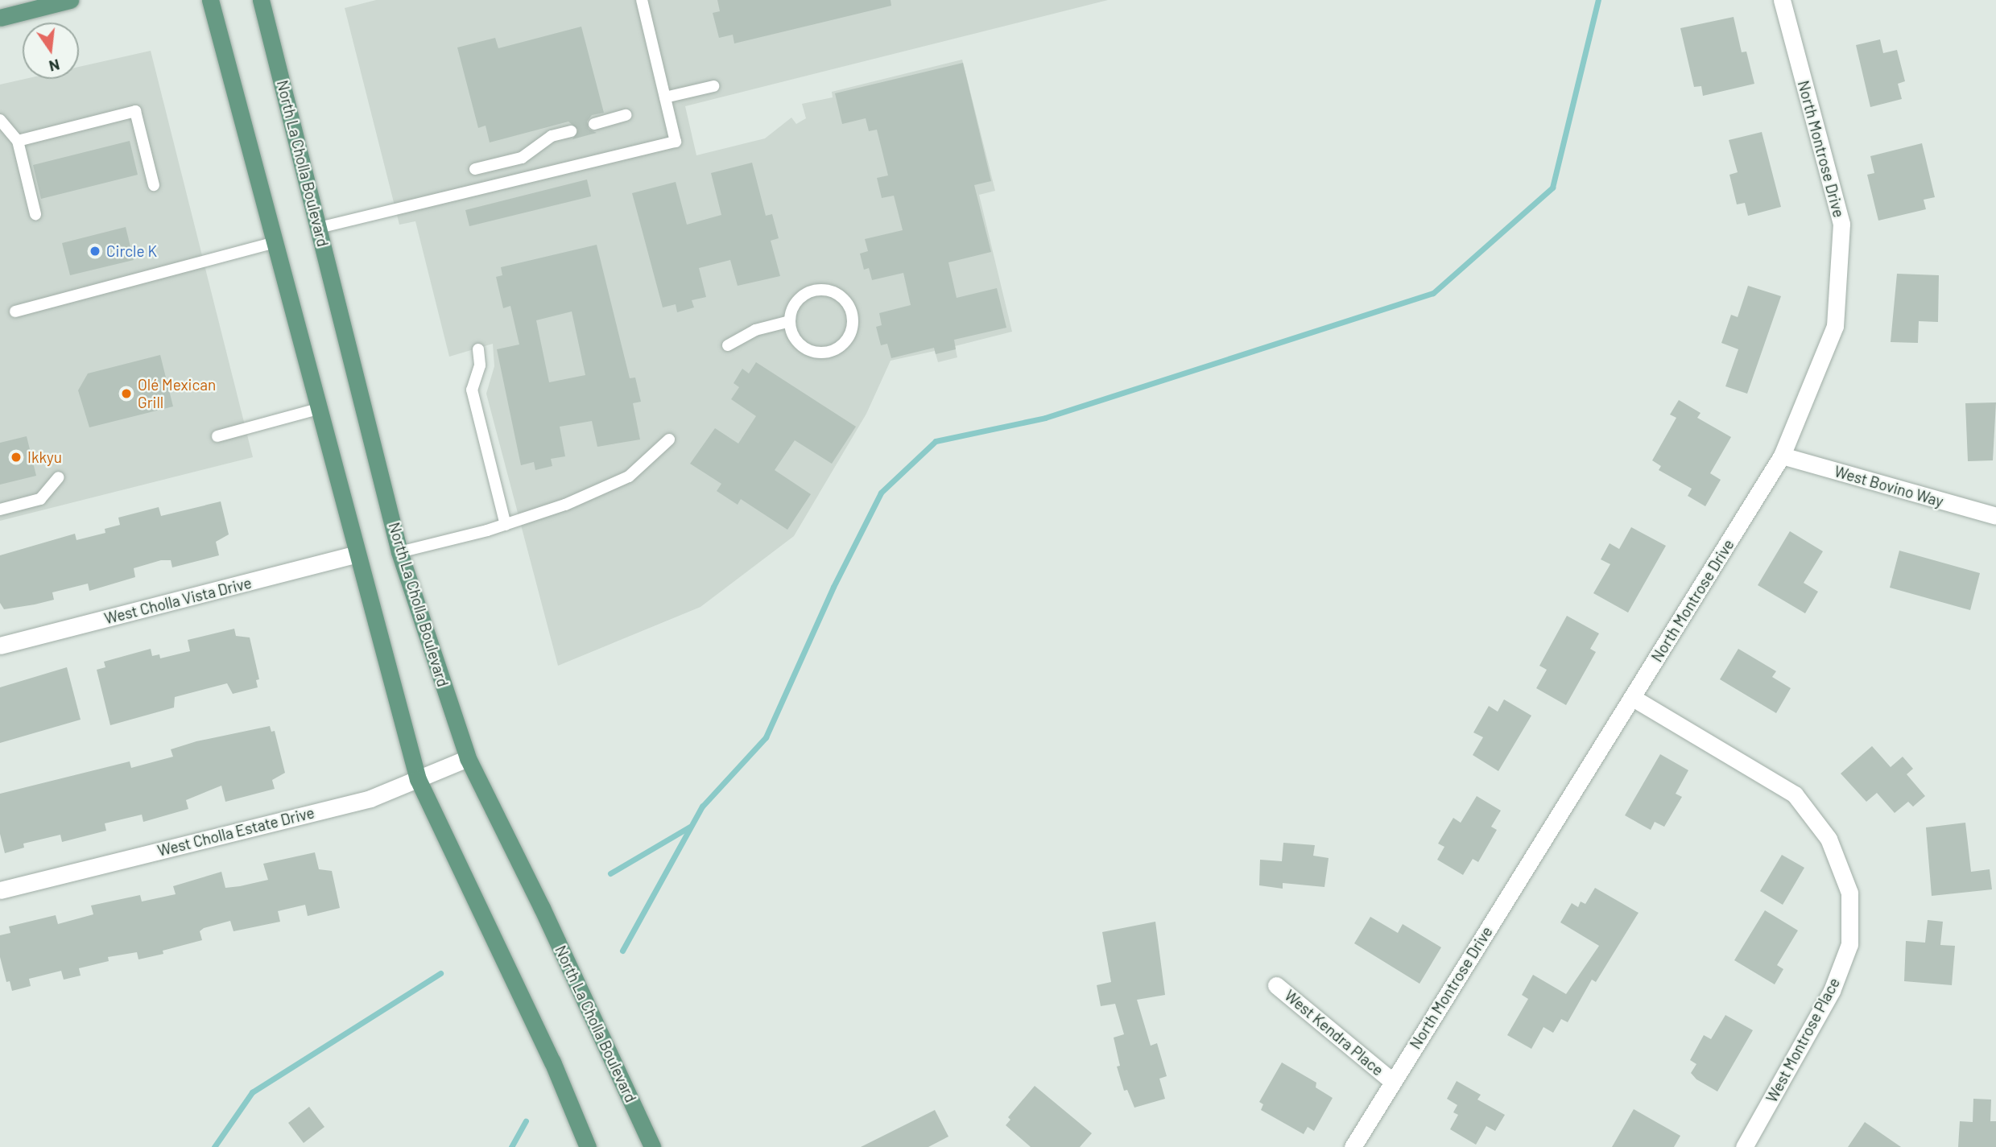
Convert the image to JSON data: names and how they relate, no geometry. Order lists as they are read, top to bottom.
{
  "streets": {
    "main road": ["North La Cholla Boulevard"],
    "street": [
      "North Montrose Drive",
      "West Bovino Way",
      "West Cholla Vista Drive",
      "West Cholla Estate Drive",
      "West Kendra Place",
      "West Montrose Place"
    ]
  },
  "crossings": [
    ["North Montrose Drive", "West Bovino Way"],
    ["North Montrose Drive", "West Kendra Place"],
    ["North Montrose Drive", "West Montrose Place"],
    ["North La Cholla Boulevard", "West Cholla Estate Drive"]
  ],
  "places": ["Circle K", "Olé Mexican Grill", "Ikkyu"],
  "north": "bottom"
}
